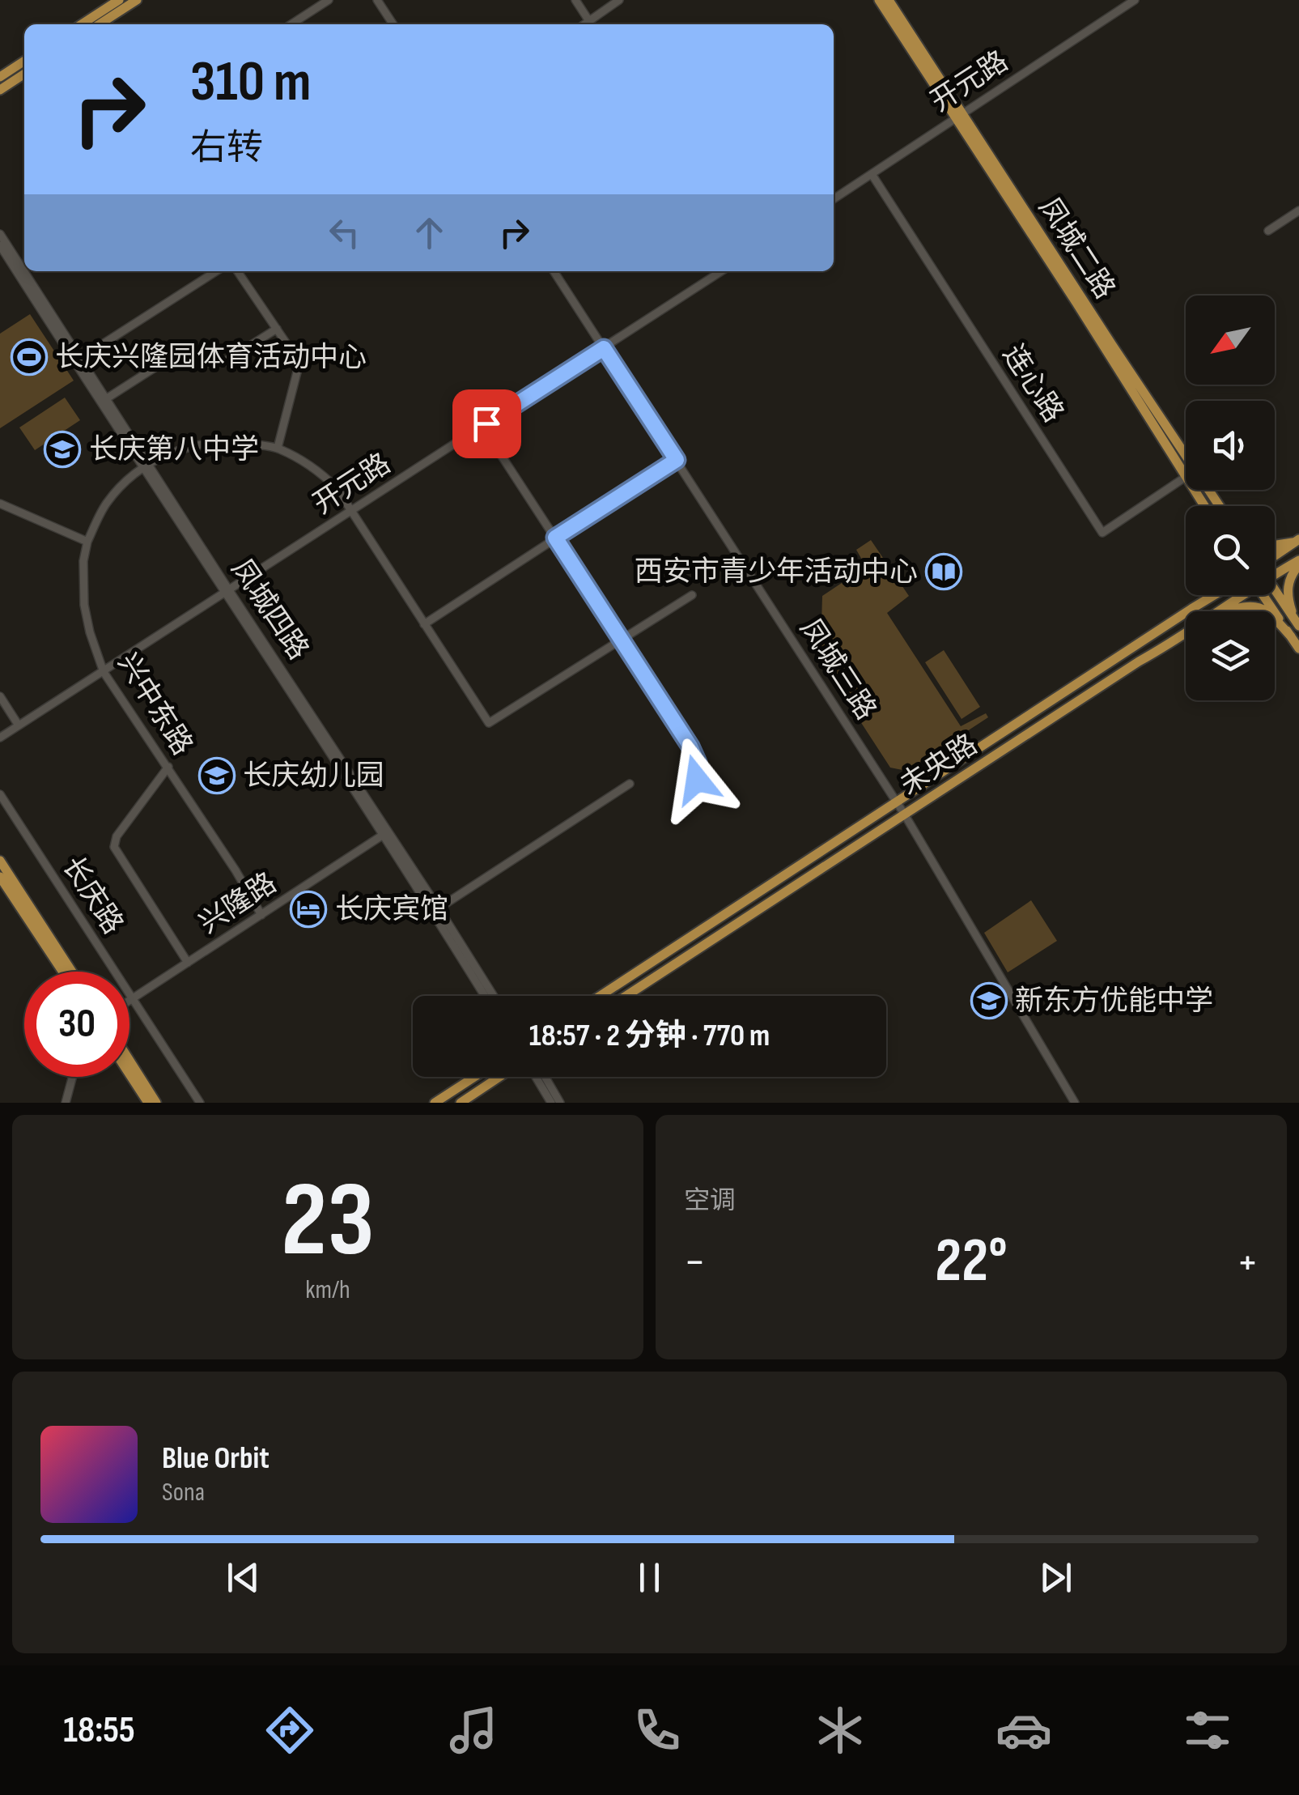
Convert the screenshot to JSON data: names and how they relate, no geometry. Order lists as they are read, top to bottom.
{
  "streets": {
    "main road": ["凤城二路", "未央路"],
    "street": [
      "开元路",
      "连心路",
      "凤城四路",
      "凤城三路",
      "兴中东路",
      "长庆路",
      "兴隆路"
    ]
  },
  "crossings": [
    ["开元路", "凤城二路"],
    ["开元路", "连心路"],
    ["开元路", "凤城四路"],
    ["开元路", "凤城三路"],
    ["开元路", "兴中东路"],
    ["凤城二路", "连心路"],
    ["凤城四路", "兴隆路"],
    ["凤城三路", "未央路"],
    ["兴中东路", "兴隆路"],
    ["长庆路", "兴隆路"]
  ],
  "places": {
    "sports": ["长庆兴隆园体育活动中心"],
    "school or university": ["长庆第八中学", "长庆幼儿园", "新东方优能中学"],
    "library": ["西安市青少年活动中心"],
    "hotel": ["长庆宾馆"]
  },
  "north": "bottom left",
  "page": {
    "turn": ["310 m", "右转"],
    "limit": "30",
    "trip": "18:57 · 2 分钟 · 770 m",
    "tile": [
      ["23", "km/h"],
      "空调"
    ],
    "heat": ["−", "22°", "+"],
    "song": ["Blue Orbit", "Sona"],
    "tabs": "18:55"
  }
}
